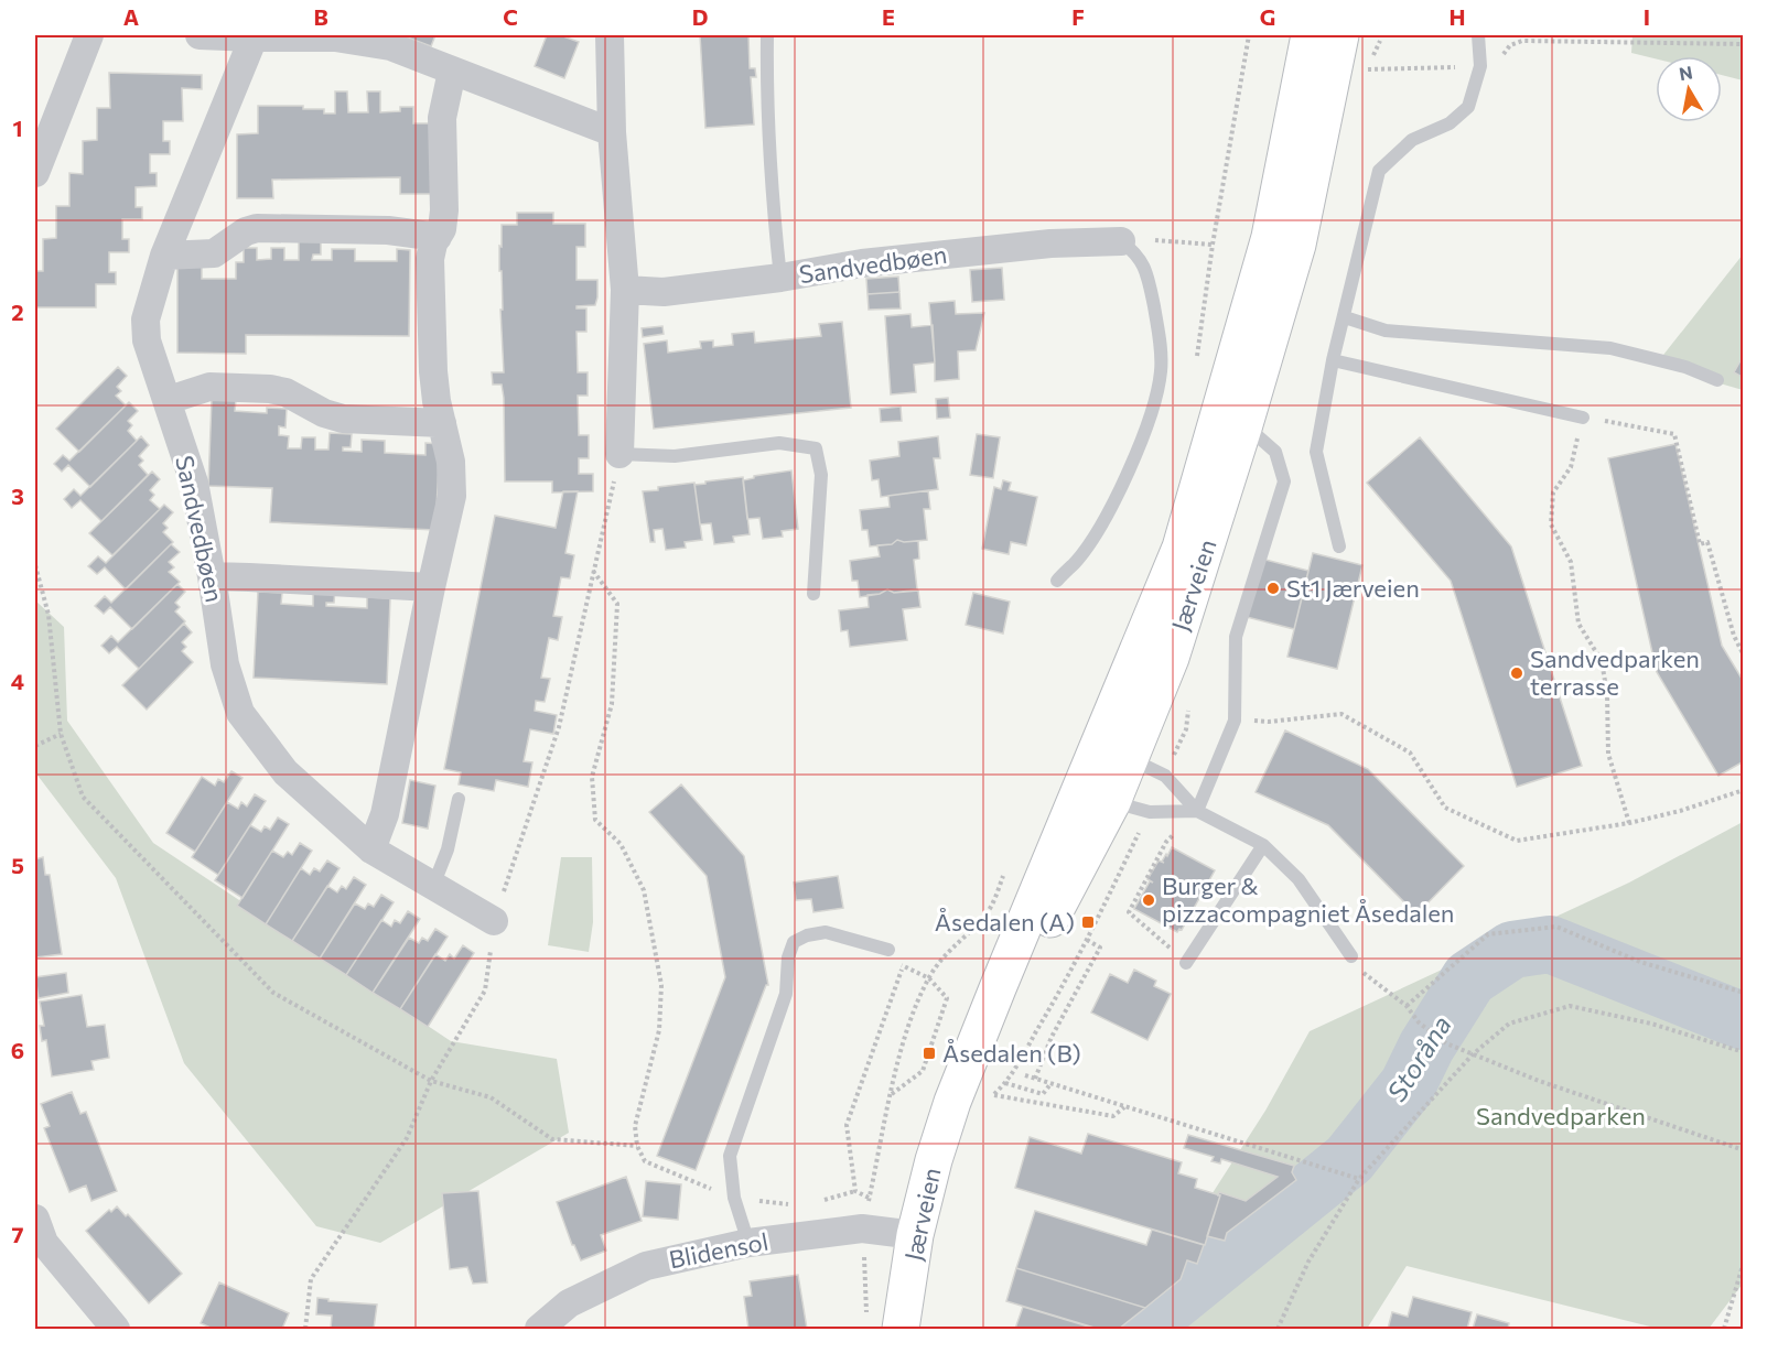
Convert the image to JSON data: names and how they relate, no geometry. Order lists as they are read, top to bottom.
{
  "streets": {
    "main road": ["Jærveien"],
    "street": ["Sandvedbøen", "Blidensol"]
  },
  "crossings": [
    ["Jærveien", "Blidensol"]
  ],
  "water": ["Storåna"],
  "parks": ["Sandvedparken"],
  "places": {
    "other": ["St1 Jærveien", "Sandvedparken terrasse", "Burger & pizzacompagniet Åsedalen"],
    "transit": ["Åsedalen (A)", "Åsedalen (B)"]
  },
  "north": "top",
  "grid": {
    "columns": [
      "A",
      "B",
      "C",
      "D",
      "E",
      "F",
      "G",
      "H",
      "I"
    ],
    "rows": [
      "1",
      "2",
      "3",
      "4",
      "5",
      "6",
      "7"
    ]
  }
}
